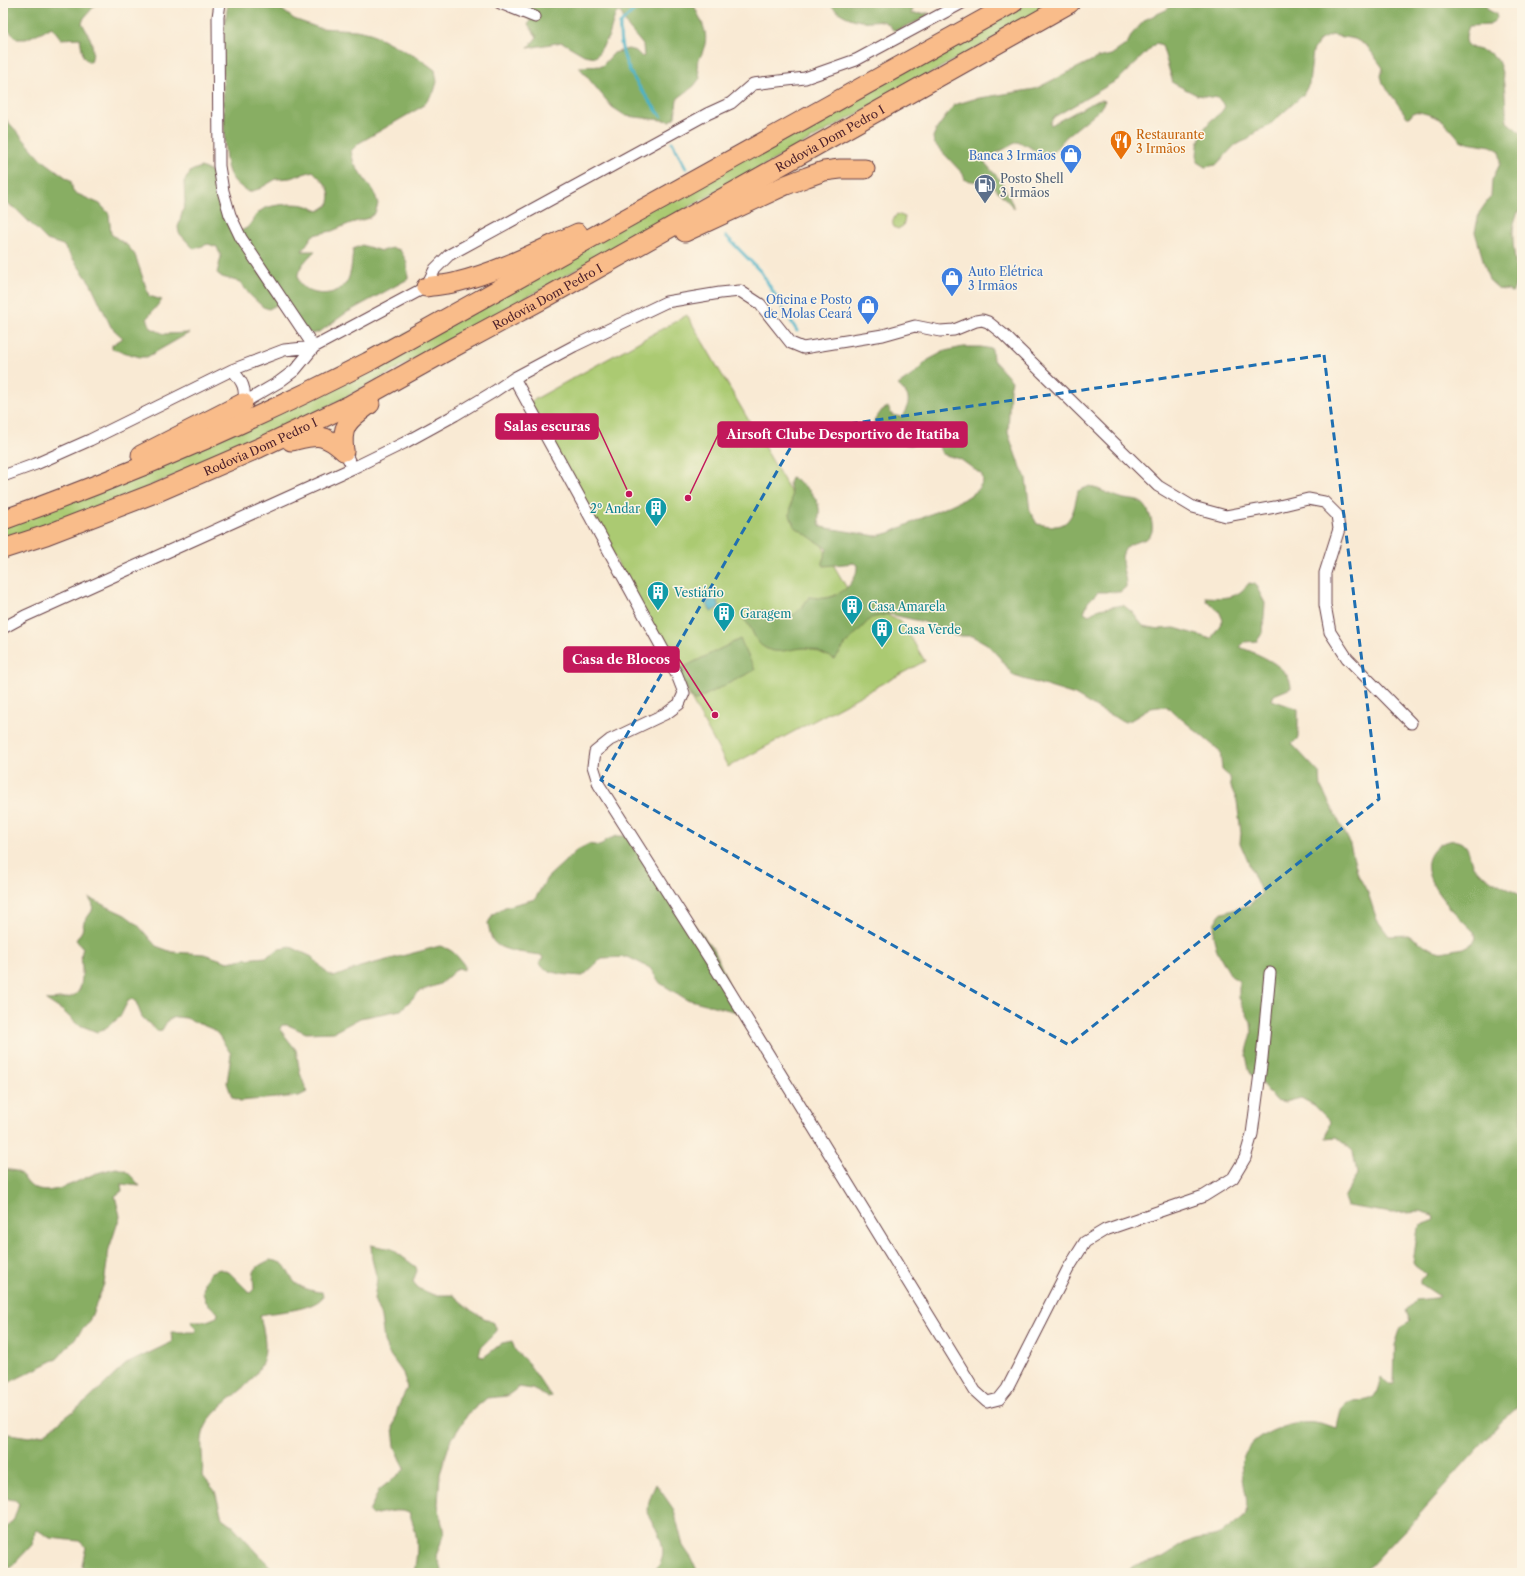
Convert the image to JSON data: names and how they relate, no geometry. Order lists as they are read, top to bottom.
{
  "streets": {
    "highway": ["Rodovia Dom Pedro I"]
  },
  "places": {
    "restaurant": ["Restaurante 3 Irmãos"],
    "shop": ["Banca 3 Irmãos", "Auto Elétrica 3 Irmãos", "Oficina e Posto de Molas Ceará"],
    "fuel station": ["Posto Shell 3 Irmãos"],
    "other": ["Salas escuras", "Airsoft Clube Desportivo de Itatiba", "Casa de Blocos"],
    "building": [
      "2º Andar",
      "Vestiário",
      "Casa Amarela",
      "Garagem",
      "Casa Verde"
    ]
  }
}
